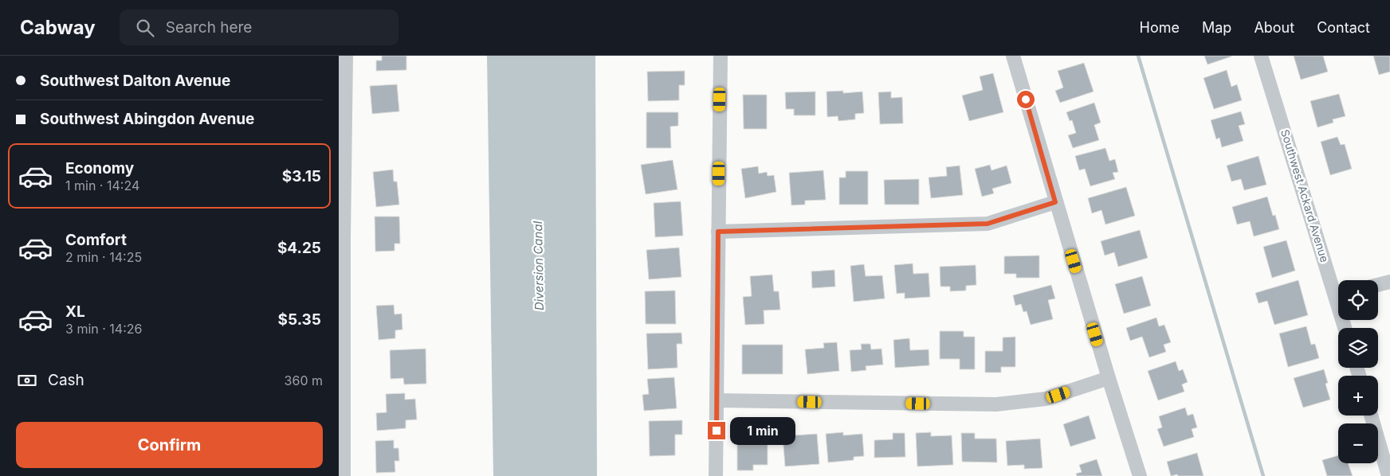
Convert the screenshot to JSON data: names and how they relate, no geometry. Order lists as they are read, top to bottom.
{
  "streets": {
    "street": ["Southwest Ackard Avenue"]
  },
  "water": ["Diversion Canal"],
  "page": {
    "header": "Cabway",
    "search": "Search here",
    "nav": [
      "Home",
      "Map",
      "About",
      "Contact"
    ],
    "banner": ["Southwest Dalton Avenue", "Southwest Abingdon Avenue"],
    "list": [
      {
        "name": "Economy",
        "note": "1 min · 14:24",
        "value": "$3.15"
      },
      {
        "name": "Comfort",
        "note": "2 min · 14:25",
        "value": "$4.25"
      },
      {
        "name": "XL",
        "note": "3 min · 14:26",
        "value": "$5.35"
      }
    ],
    "map_buttons": ["+", "−"],
    "pay": ["Cash", "360 m"],
    "buttons": "Confirm",
    "bubble": "1 min"
  }
}
